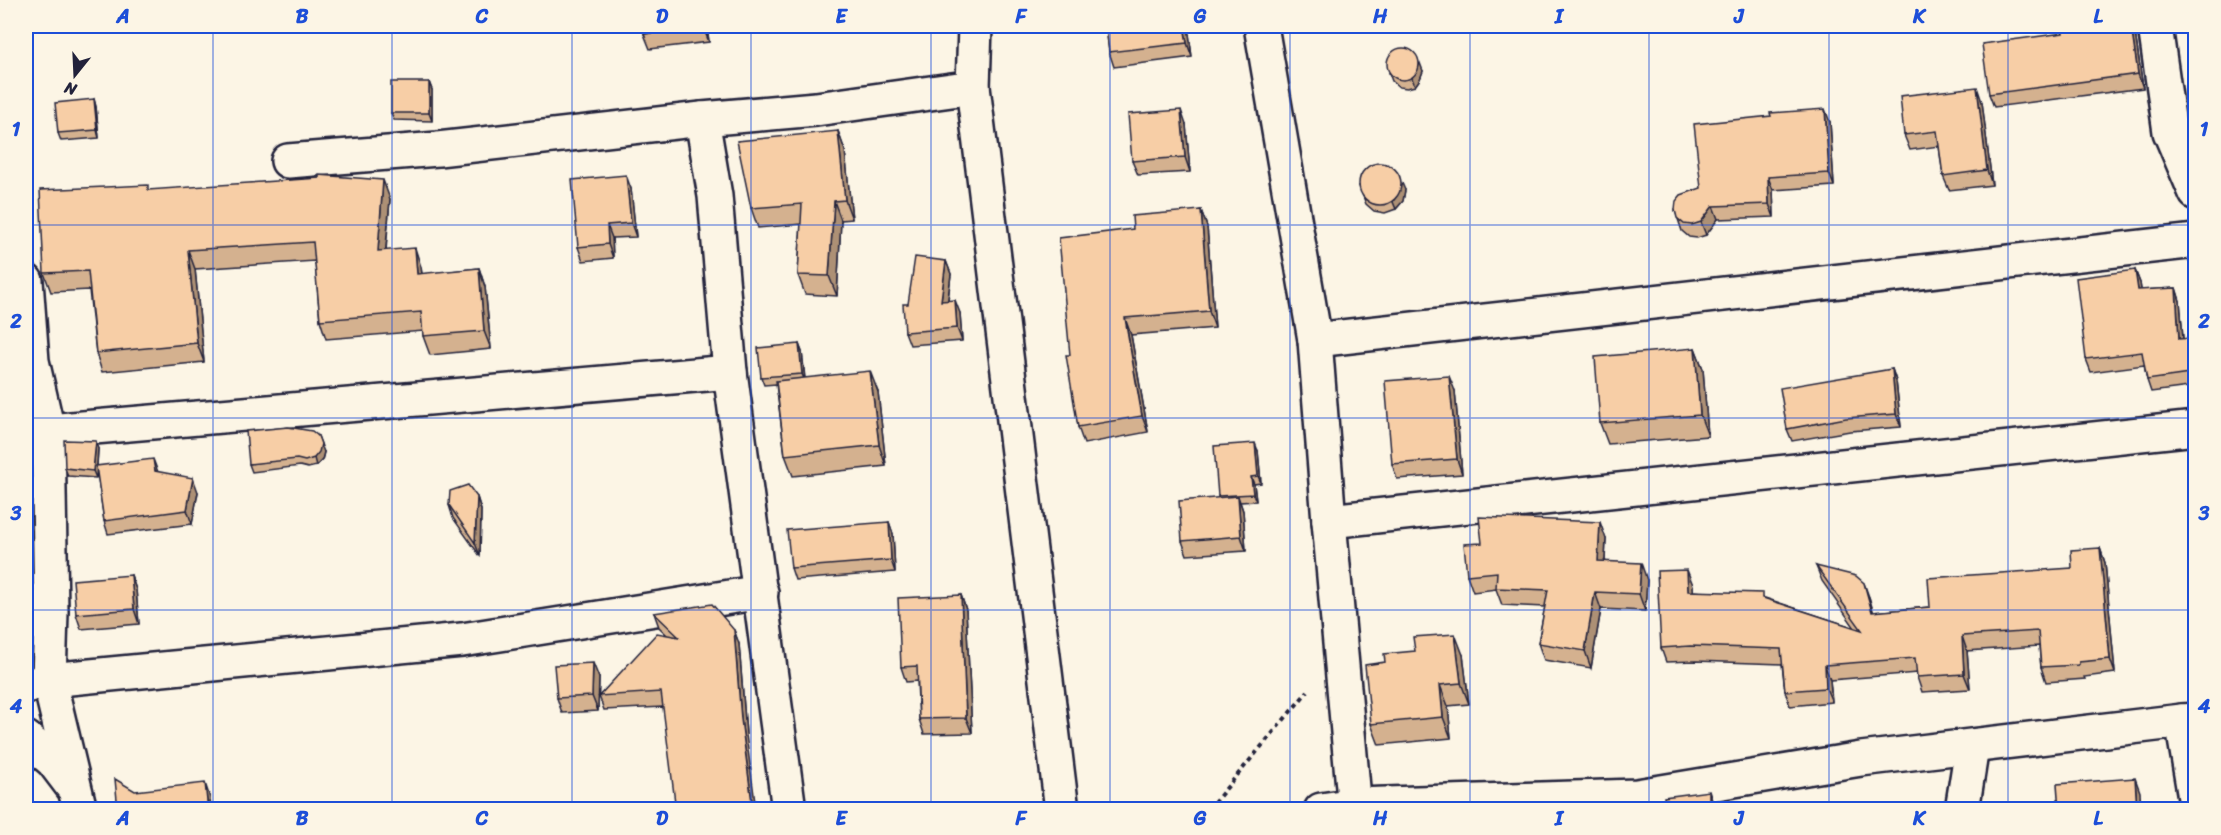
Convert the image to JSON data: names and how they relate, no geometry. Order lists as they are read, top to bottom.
{
  "north": "bottom",
  "grid": {
    "columns": [
      "A",
      "B",
      "C",
      "D",
      "E",
      "F",
      "G",
      "H",
      "I",
      "J",
      "K",
      "L"
    ],
    "rows": [
      "1",
      "2",
      "3",
      "4"
    ]
  }
}
